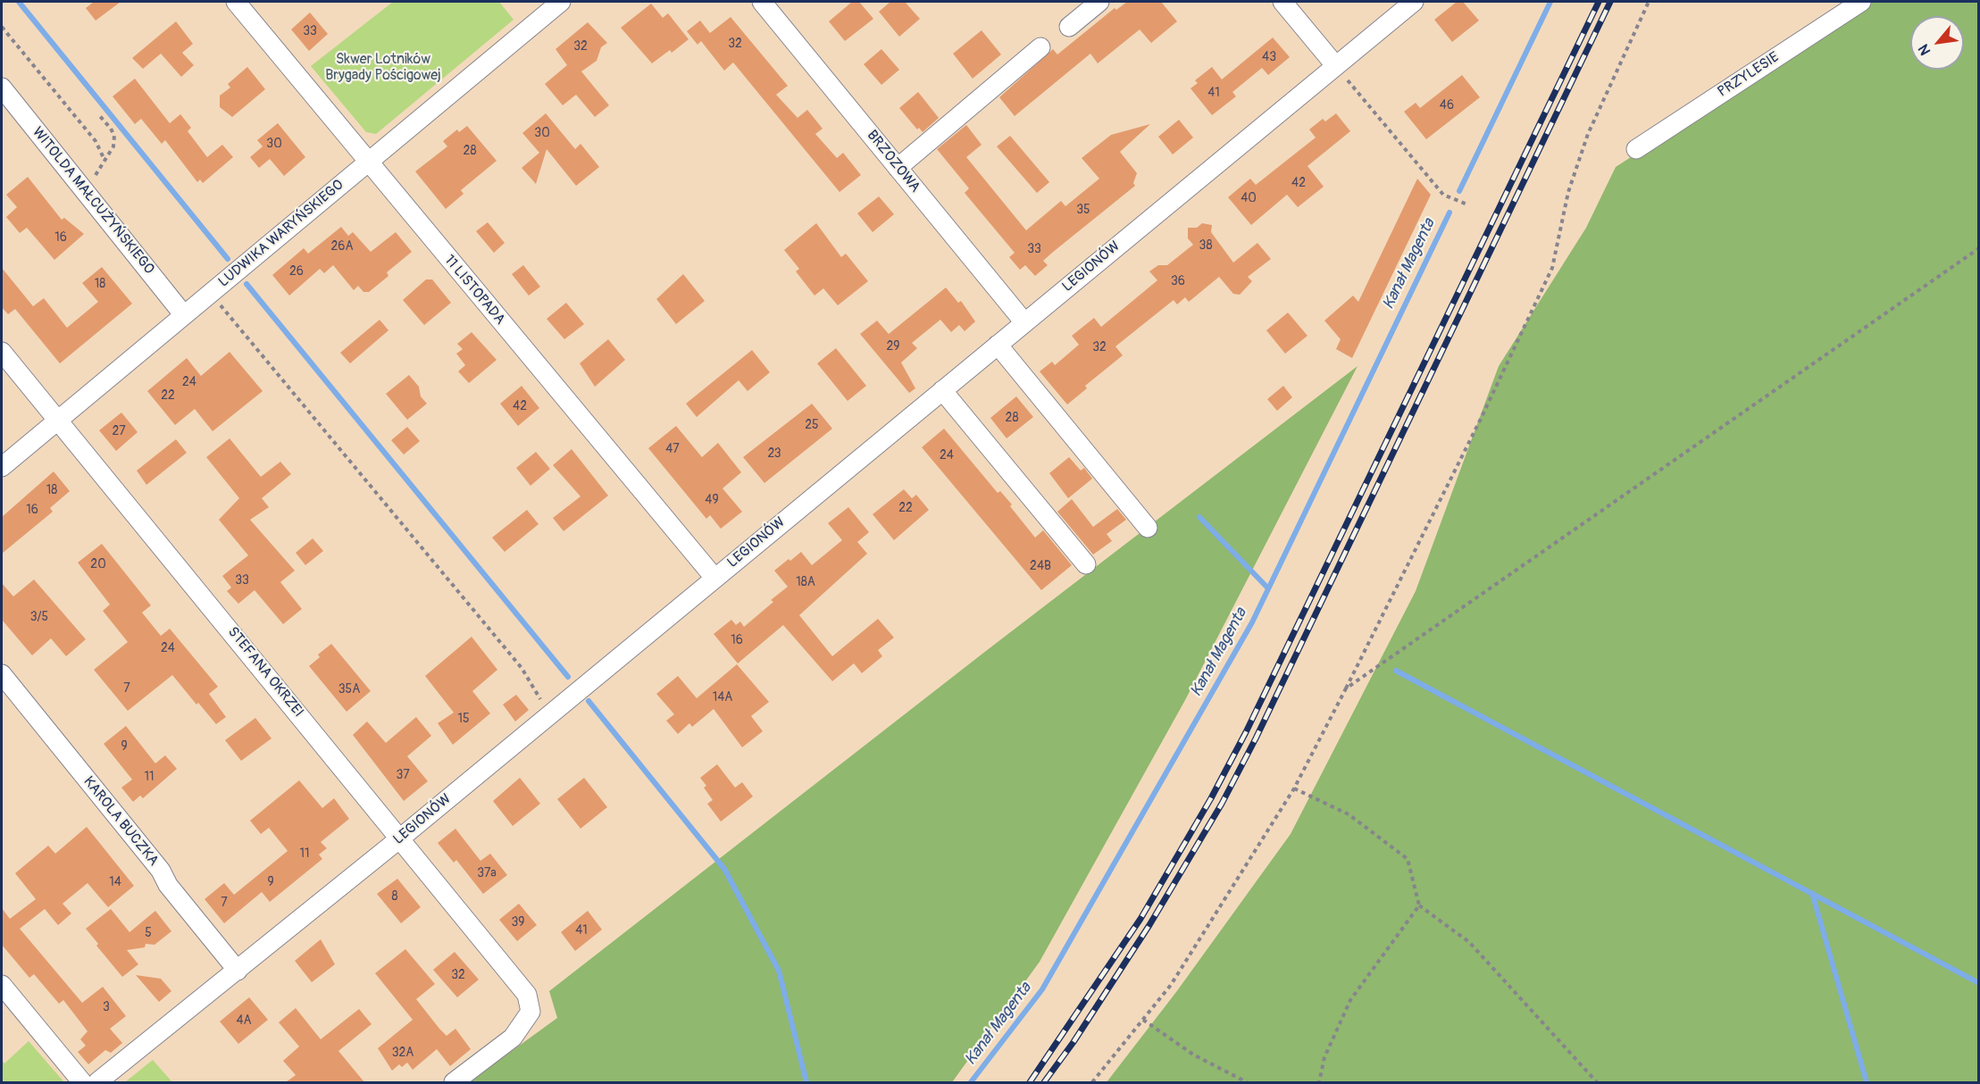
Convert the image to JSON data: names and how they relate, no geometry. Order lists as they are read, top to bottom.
{
  "streets": {
    "street": [
      "PRZYLESIE",
      "BRZOZOWA",
      "WITOLDA MAŁCUŻYŃSKIEGO",
      "LUDWIKA WARYŃSKIEGO",
      "LEGIONÓW",
      "11 LISTOPADA",
      "STEFANA OKRZEI",
      "KAROLA BUCZKA"
    ]
  },
  "crossings": [
    ["BRZOZOWA", "LEGIONÓW"],
    ["WITOLDA MAŁCUŻYŃSKIEGO", "LUDWIKA WARYŃSKIEGO"],
    ["LUDWIKA WARYŃSKIEGO", "11 LISTOPADA"],
    ["LUDWIKA WARYŃSKIEGO", "STEFANA OKRZEI"],
    ["LEGIONÓW", "11 LISTOPADA"],
    ["LEGIONÓW", "STEFANA OKRZEI"],
    ["LEGIONÓW", "KAROLA BUCZKA"]
  ],
  "water": ["Kanał Magenta"],
  "parks": ["Skwer Lotników Brygady Pościgowej"],
  "house_numbers": [
    "33",
    "32",
    "32",
    "43",
    "41",
    "46",
    "30",
    "30",
    "28",
    "42",
    "40",
    "35",
    "16",
    "38",
    "26A",
    "33",
    "26",
    "36",
    "18",
    "29",
    "32",
    "24",
    "22",
    "42",
    "28",
    "25",
    "27",
    "47",
    "23",
    "24",
    "18",
    "49",
    "22",
    "16",
    "20",
    "24B",
    "33",
    "18A",
    "3/5",
    "16",
    "24",
    "7",
    "35A",
    "14A",
    "15",
    "9",
    "37",
    "11",
    "11",
    "37a",
    "14",
    "9",
    "8",
    "7",
    "39",
    "41",
    "5",
    "32",
    "3",
    "4A",
    "32A"
  ],
  "north": "bottom left"
}
